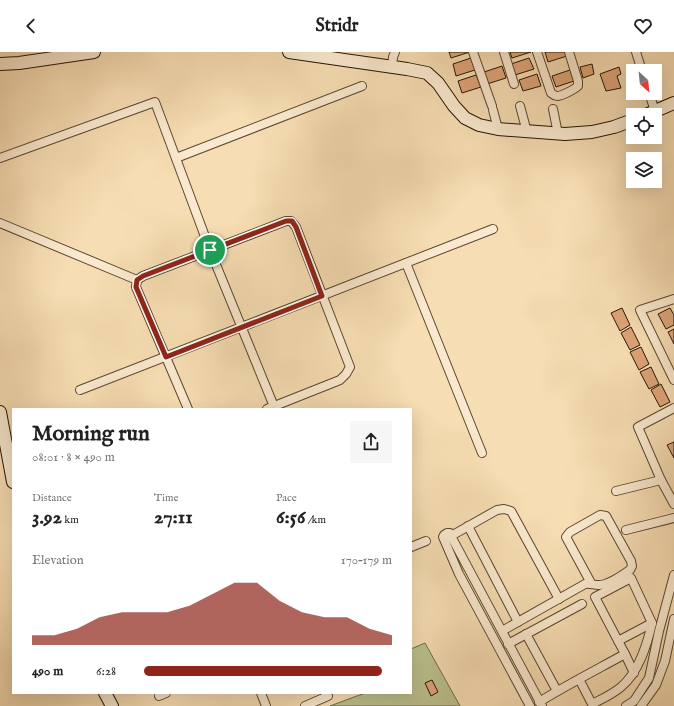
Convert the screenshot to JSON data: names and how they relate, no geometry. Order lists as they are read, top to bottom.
{
  "north": "bottom right",
  "page": {
    "header": "Stridr",
    "heading": ["Morning run", "08:01 · 8 × 490 m"],
    "stats": [
      ["Distance", "3.92 km"],
      ["Time", "27:11"],
      ["Pace", "6:56 /km"]
    ],
    "chart": ["Elevation", "170–179 m"],
    "list": [
      {
        "name": "490 m",
        "note": "6:28"
      }
    ]
  }
}
